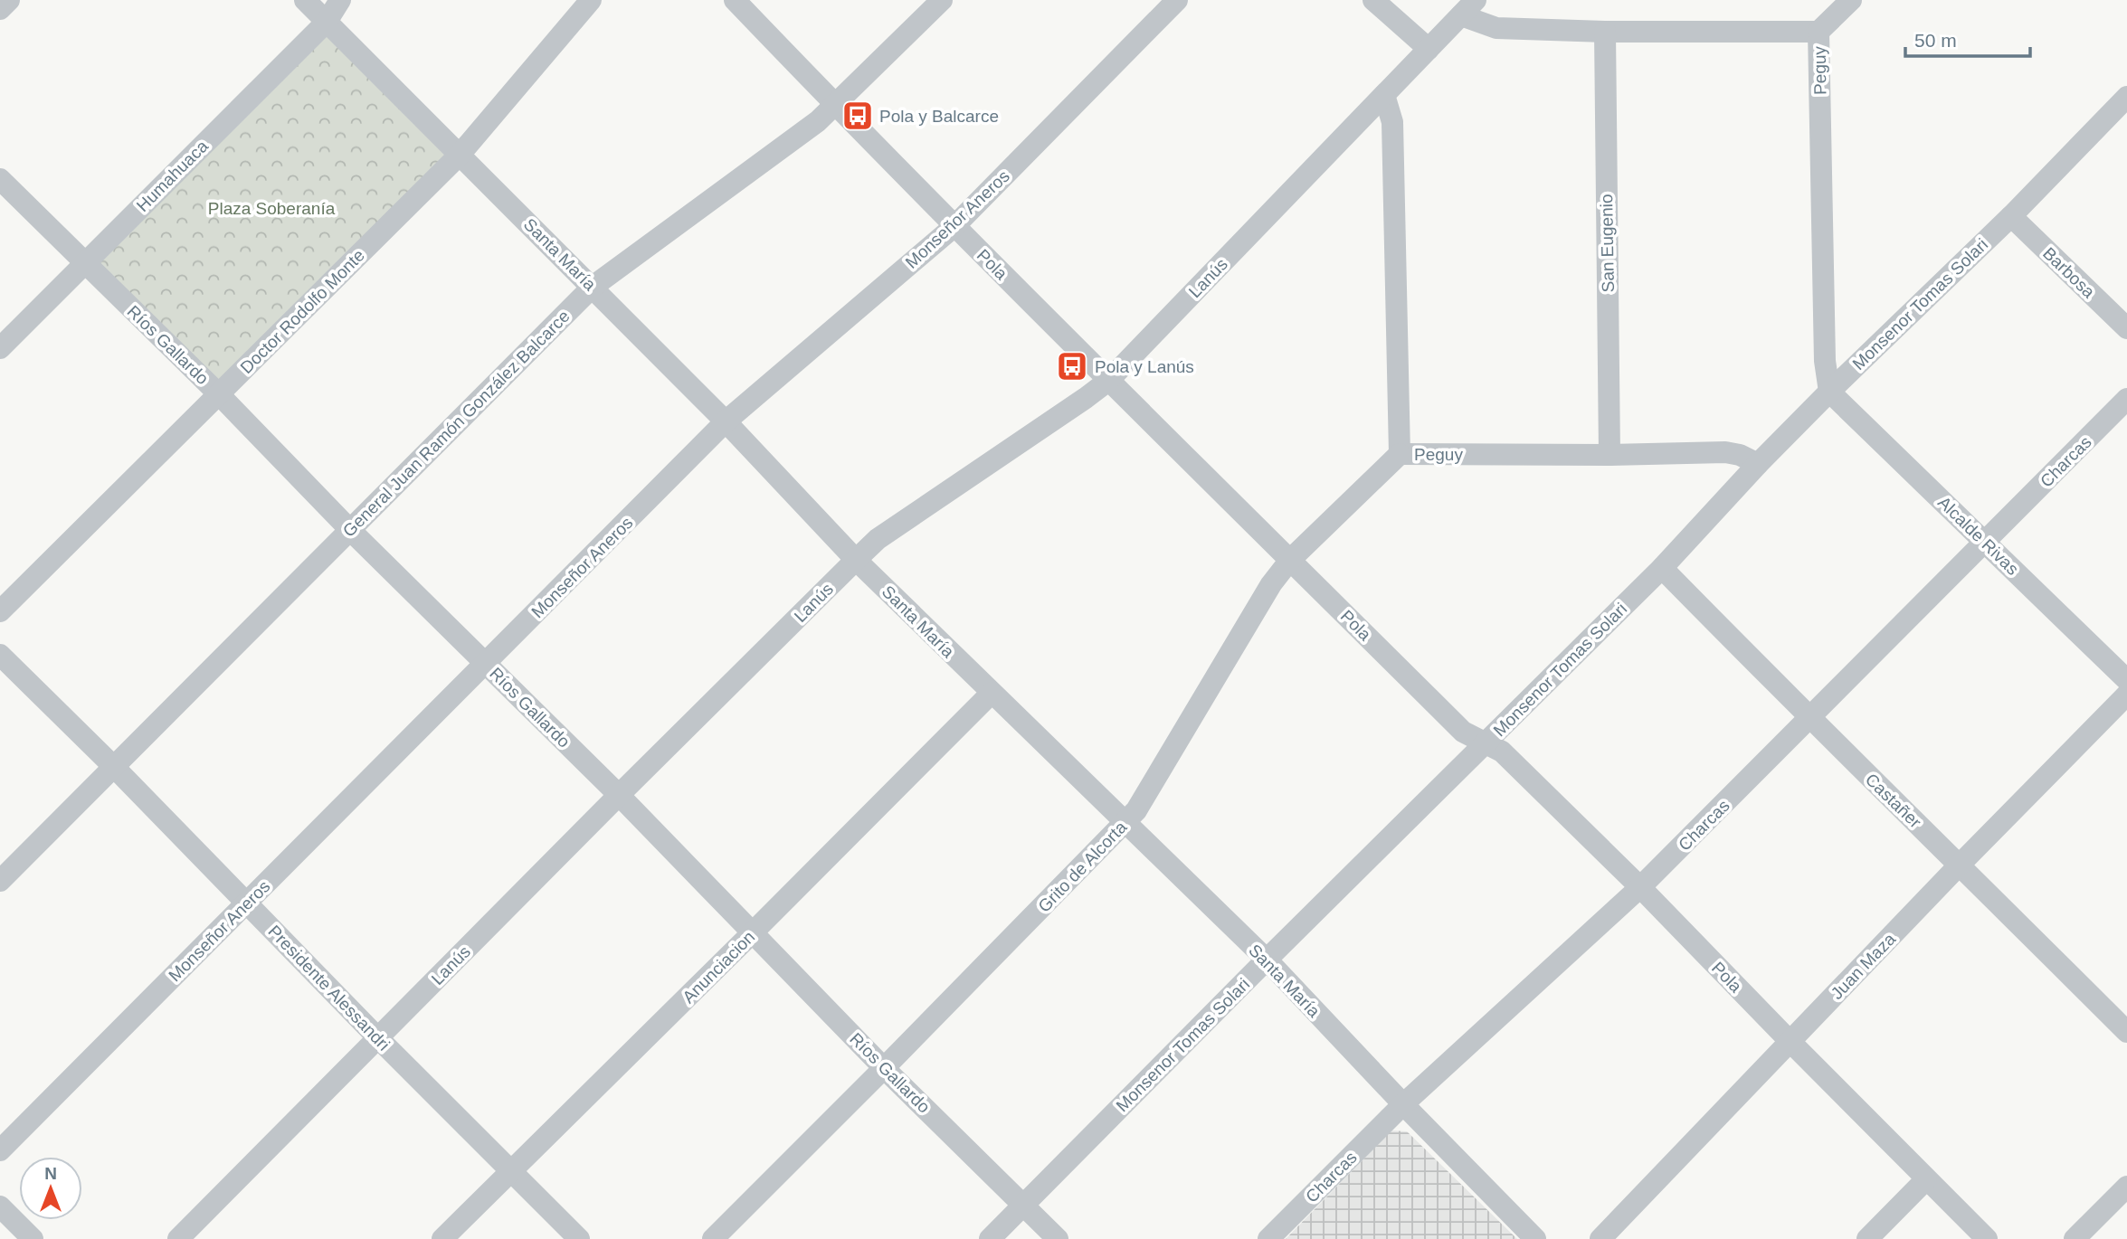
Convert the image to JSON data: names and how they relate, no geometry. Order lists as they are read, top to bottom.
{
  "streets": {
    "street": [
      "Peguy",
      "Humahuaca",
      "Monseñor Aneros",
      "San Eugenio",
      "Santa María",
      "Pola",
      "Barbosa",
      "Lanús",
      "Monsenor Tomas Solari",
      "Doctor Rodolfo Monte",
      "Ríos Gallardo",
      "General Juan Ramón González Balcarce",
      "Charcas",
      "Alcalde Rivas",
      "Castañer",
      "Grito de Alcorta",
      "Juan Maza",
      "Anunciacion",
      "Presidente Alessandri"
    ]
  },
  "crossings": [
    ["Peguy", "San Eugenio"],
    ["Peguy", "Lanús"],
    ["Peguy", "Monsenor Tomas Solari"],
    ["Peguy", "Alcalde Rivas"],
    ["Peguy", "Grito de Alcorta"],
    ["Humahuaca", "Santa María"],
    ["Humahuaca", "Ríos Gallardo"],
    ["Monseñor Aneros", "Santa María"],
    ["Monseñor Aneros", "Pola"],
    ["Monseñor Aneros", "Ríos Gallardo"],
    ["Monseñor Aneros", "Presidente Alessandri"],
    ["Santa María", "Lanús"],
    ["Santa María", "Monsenor Tomas Solari"],
    ["Santa María", "Doctor Rodolfo Monte"],
    ["Santa María", "General Juan Ramón González Balcarce"],
    ["Santa María", "Charcas"],
    ["Santa María", "Grito de Alcorta"],
    ["Santa María", "Anunciacion"],
    ["Pola", "Lanús"],
    ["Pola", "Monsenor Tomas Solari"],
    ["Pola", "General Juan Ramón González Balcarce"],
    ["Pola", "Charcas"],
    ["Pola", "Grito de Alcorta"],
    ["Pola", "Juan Maza"],
    ["Barbosa", "Monsenor Tomas Solari"],
    ["Lanús", "Ríos Gallardo"],
    ["Lanús", "Presidente Alessandri"],
    ["Monsenor Tomas Solari", "Ríos Gallardo"],
    ["Monsenor Tomas Solari", "Alcalde Rivas"],
    ["Monsenor Tomas Solari", "Castañer"],
    ["Doctor Rodolfo Monte", "Ríos Gallardo"],
    ["Ríos Gallardo", "General Juan Ramón González Balcarce"],
    ["Ríos Gallardo", "Grito de Alcorta"],
    ["Ríos Gallardo", "Anunciacion"],
    ["General Juan Ramón González Balcarce", "Presidente Alessandri"],
    ["Charcas", "Alcalde Rivas"],
    ["Charcas", "Castañer"],
    ["Castañer", "Juan Maza"],
    ["Anunciacion", "Presidente Alessandri"]
  ],
  "parks": ["Plaza Soberanía"],
  "places": {
    "bus stop": ["Pola y Balcarce", "Pola y Lanús"]
  },
  "scale_bar": "50 m",
  "north": "top"
}
